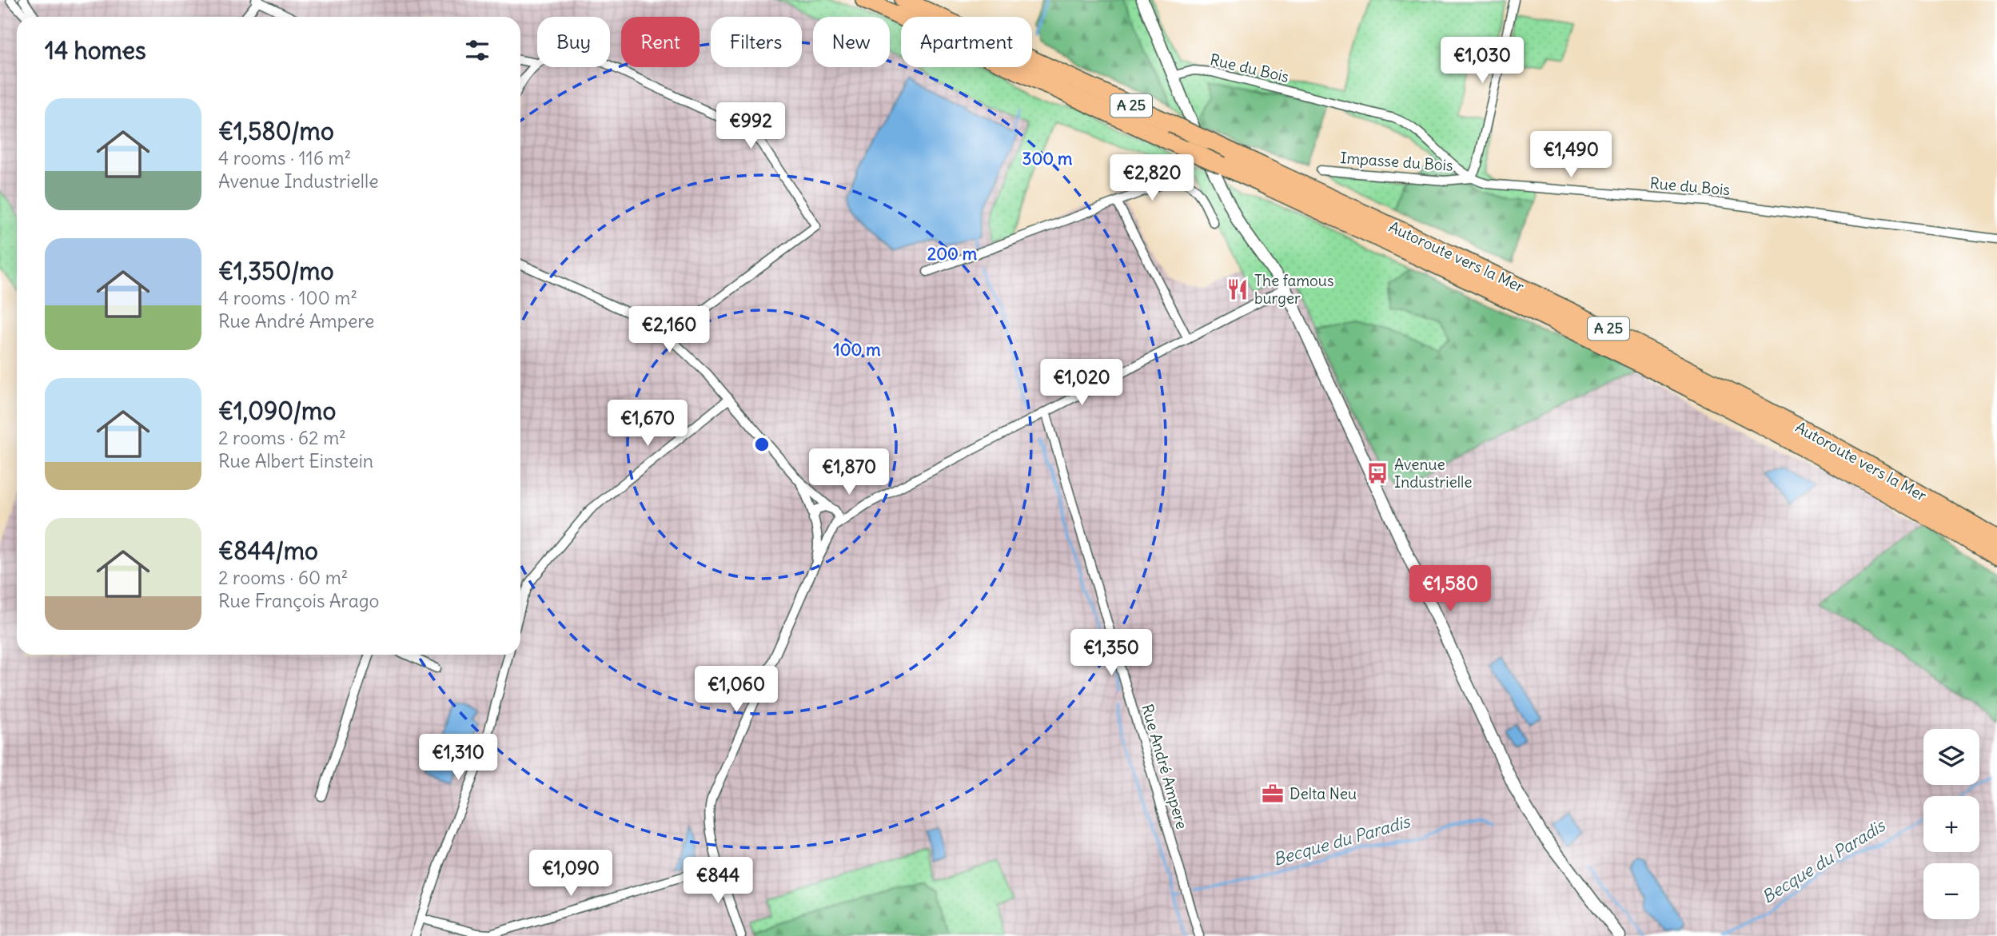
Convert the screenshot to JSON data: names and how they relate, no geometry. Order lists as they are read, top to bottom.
{
  "streets": {
    "highway": ["A 25", "Autoroute vers la Mer"],
    "street": ["Rue du Bois", "Impasse du Bois", "Rue André Ampere"]
  },
  "crossings": [
    ["Rue du Bois", "Impasse du Bois"],
    ["A 25", "Autoroute vers la Mer"]
  ],
  "water": ["Becque du Paradis"],
  "places": {
    "restaurant": ["The famous burger"],
    "bus stop": ["Avenue Industrielle"],
    "office": ["Delta Neu"]
  },
  "page": {
    "chip": [
      "Buy",
      "Rent",
      "Filters",
      "New",
      "Apartment"
    ],
    "heading": "14 homes",
    "price": [
      "€1,030",
      "€992",
      "€1,490",
      "€2,820",
      "€2,160",
      "€1,020",
      "€1,670",
      "€1,870",
      "€1,580",
      "€1,350",
      "€1,060",
      "€1,310",
      "€1,090",
      "€844"
    ],
    "list": [
      {
        "name": "€1,580/mo",
        "note": "4 rooms · 116 m² · Avenue Industrielle"
      },
      {
        "name": "€1,350/mo",
        "note": "4 rooms · 100 m² · Rue André Ampere"
      },
      {
        "name": "€1,090/mo",
        "note": "2 rooms · 62 m² · Rue Albert Einstein"
      },
      {
        "name": "€844/mo",
        "note": "2 rooms · 60 m² · Rue François Arago"
      }
    ],
    "map_buttons": ["+", "−"]
  },
  "rings": ["300 m", "200 m", "100 m"]
}
